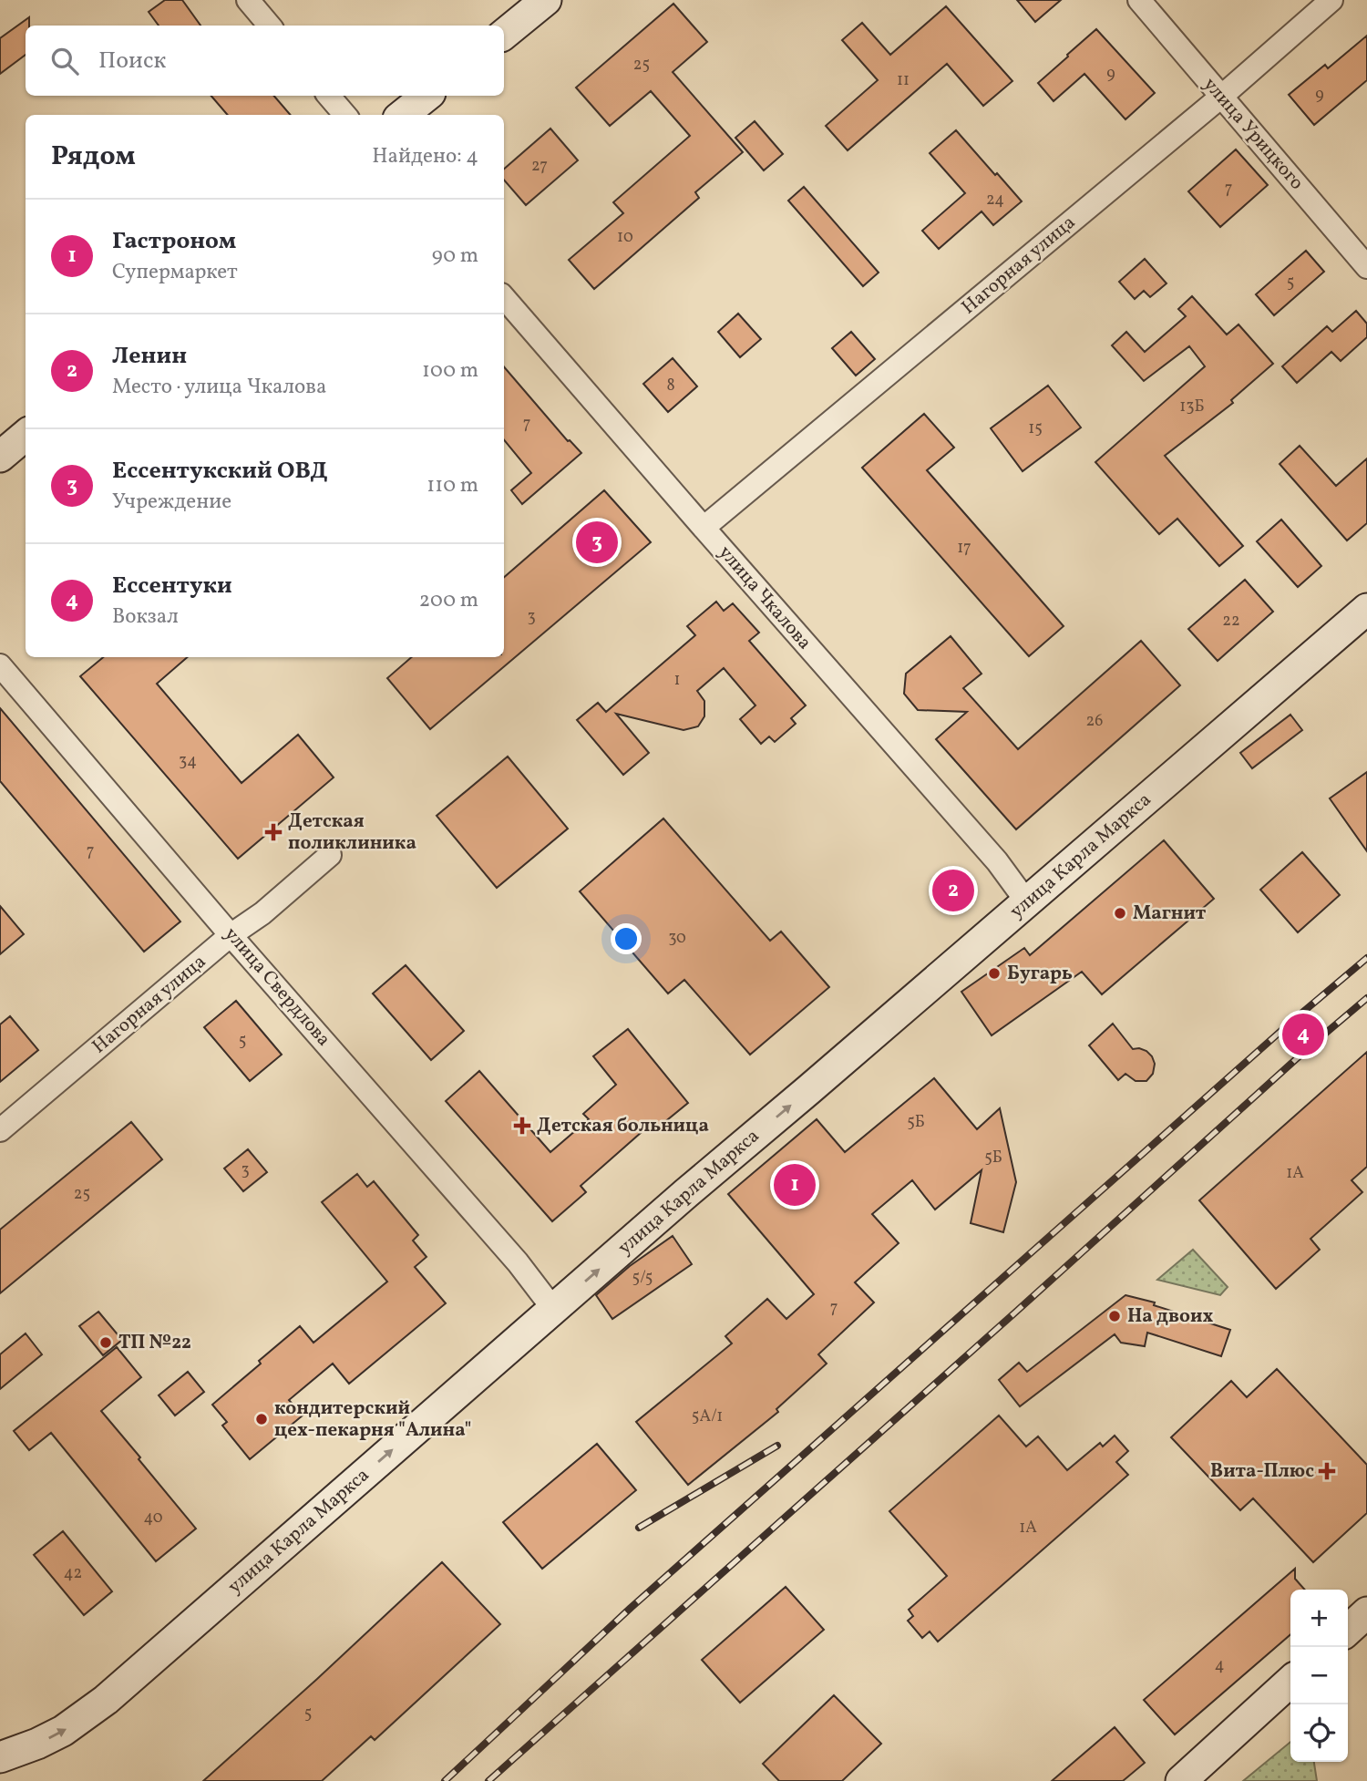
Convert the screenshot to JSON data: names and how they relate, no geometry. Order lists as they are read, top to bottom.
{
  "streets": {
    "street": [
      "улица Урицкого",
      "Нагорная улица",
      "улица Чкалова",
      "улица Карла Маркса",
      "улица Свердлова"
    ]
  },
  "crossings": [
    ["улица Урицкого", "Нагорная улица"],
    ["Нагорная улица", "улица Чкалова"],
    ["Нагорная улица", "улица Свердлова"],
    ["улица Чкалова", "улица Карла Маркса"],
    ["улица Карла Маркса", "улица Свердлова"]
  ],
  "one_way": ["улица Карла Маркса"],
  "places": {
    "health": ["Детская поликлиника", "Детская больница", "Вита-Плюс"],
    "other": [
      "Магнит",
      "Бугарь",
      "На двоих",
      "ТП №22",
      "кондитерский цех-пекарня \"Алина\""
    ]
  },
  "house_numbers": [
    "25",
    "9",
    "11",
    "9",
    "27",
    "7",
    "24",
    "10",
    "5",
    "8",
    "13Б",
    "7",
    "15",
    "17",
    "3",
    "22",
    "1",
    "26",
    "34",
    "7",
    "30",
    "5",
    "5Б",
    "5Б",
    "3",
    "1А",
    "25",
    "5/5",
    "7",
    "5А/1",
    "40",
    "1А",
    "42",
    "4",
    "5"
  ],
  "page": {
    "search": "Поиск",
    "heading": ["Рядом", "Найдено: 4"],
    "list": [
      {
        "mark": "1",
        "name": "Гастроном",
        "note": "Супермаркет",
        "value": "90 m"
      },
      {
        "mark": "2",
        "name": "Ленин",
        "note": "Место · улица Чкалова",
        "value": "100 m"
      },
      {
        "mark": "3",
        "name": "Ессентукский ОВД",
        "note": "Учреждение",
        "value": "110 m"
      },
      {
        "mark": "4",
        "name": "Ессентуки",
        "note": "Вокзал",
        "value": "200 m"
      }
    ],
    "pins": [
      "3",
      "2",
      "4",
      "1"
    ],
    "map_buttons": ["+", "−"]
  }
}
